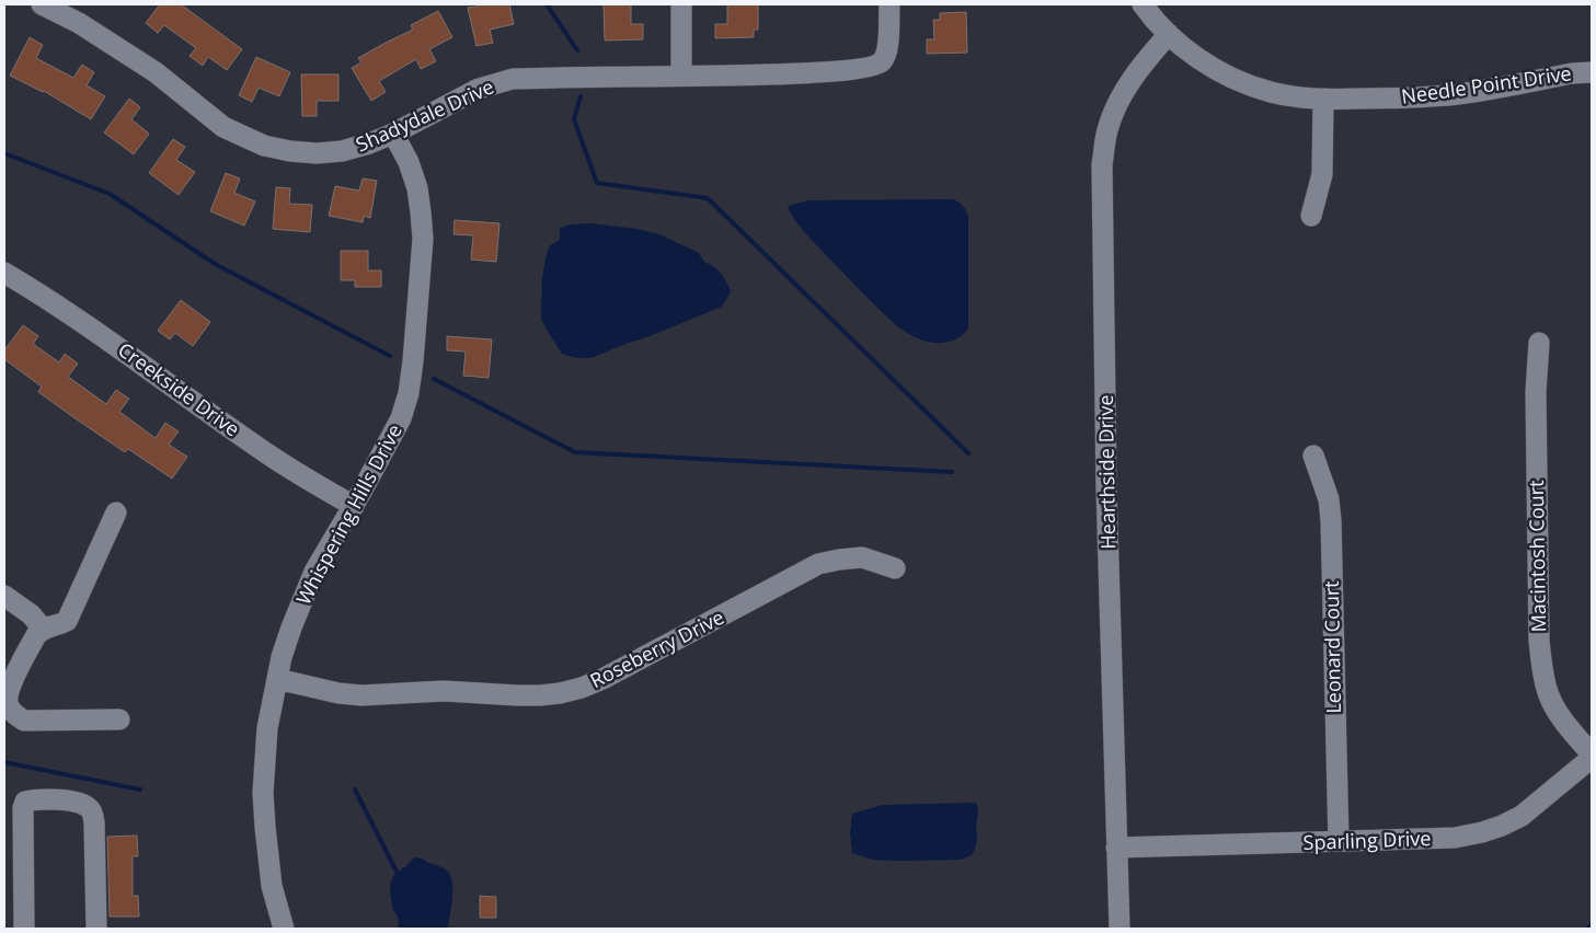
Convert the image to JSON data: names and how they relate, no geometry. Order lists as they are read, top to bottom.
{
  "streets": {
    "street": [
      "Needle Point Drive",
      "Shadydale Drive",
      "Creekside Drive",
      "Hearthside Drive",
      "Whispering Hills Drive",
      "Macintosh Court",
      "Leonard Court",
      "Roseberry Drive",
      "Sparling Drive"
    ]
  },
  "crossings": [
    ["Needle Point Drive", "Hearthside Drive"],
    ["Shadydale Drive", "Whispering Hills Drive"],
    ["Creekside Drive", "Whispering Hills Drive"],
    ["Hearthside Drive", "Sparling Drive"],
    ["Whispering Hills Drive", "Roseberry Drive"],
    ["Macintosh Court", "Sparling Drive"],
    ["Leonard Court", "Sparling Drive"]
  ]
}
